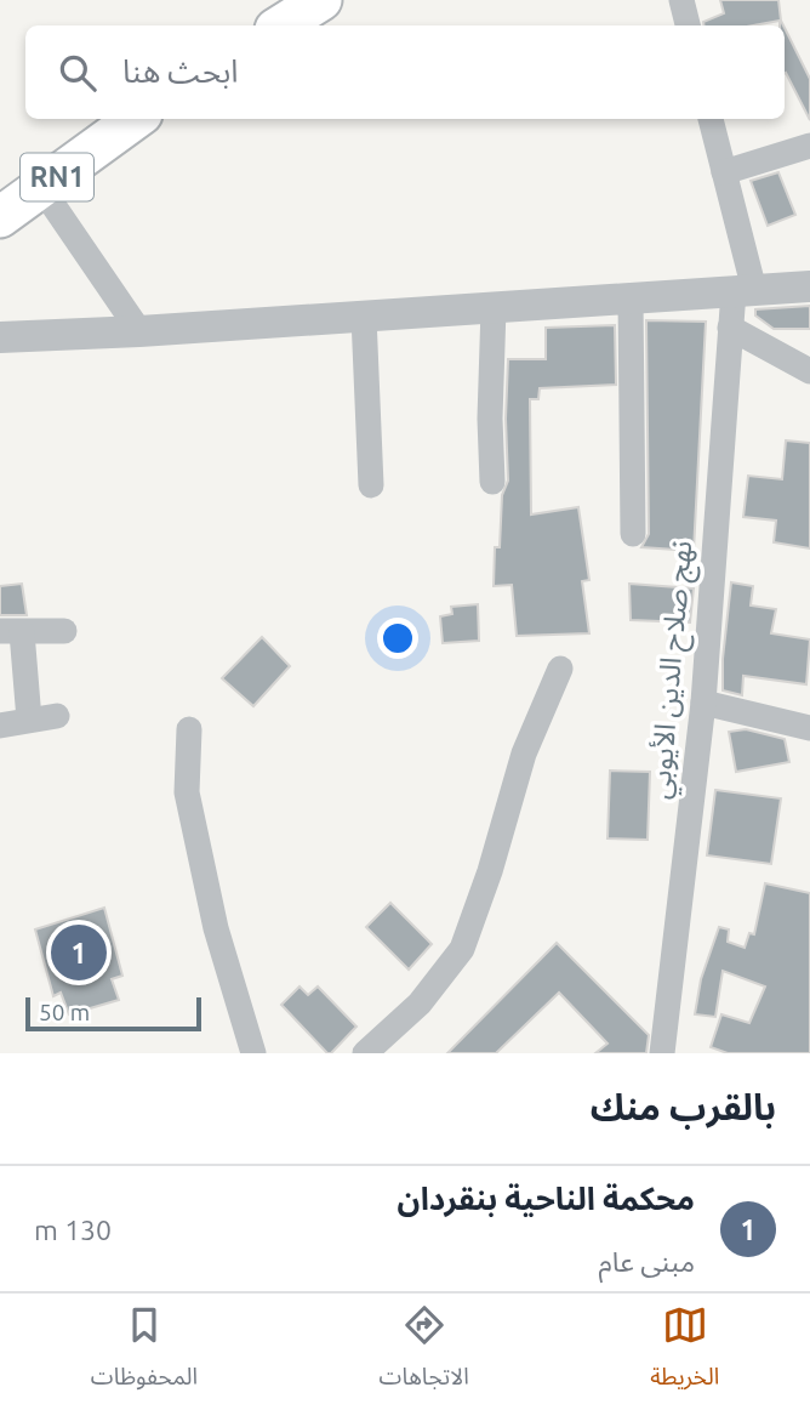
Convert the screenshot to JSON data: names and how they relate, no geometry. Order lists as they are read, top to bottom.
{
  "streets": {
    "main road": ["RN1"],
    "street": ["نهج صلاح الدين الأيوبي"]
  },
  "scale_bar": "50 m",
  "page": {
    "search": "ابحث هنا",
    "pins": "1",
    "scale": "50 m",
    "heading": "بالقرب منك",
    "list": [
      {
        "mark": "1",
        "name": "محكمة الناحية بنقردان",
        "note": "مبنى عام",
        "value": "130 m"
      }
    ],
    "nav": ["الخريطة", "الاتجاهات", "المحفوظات"]
  }
}
